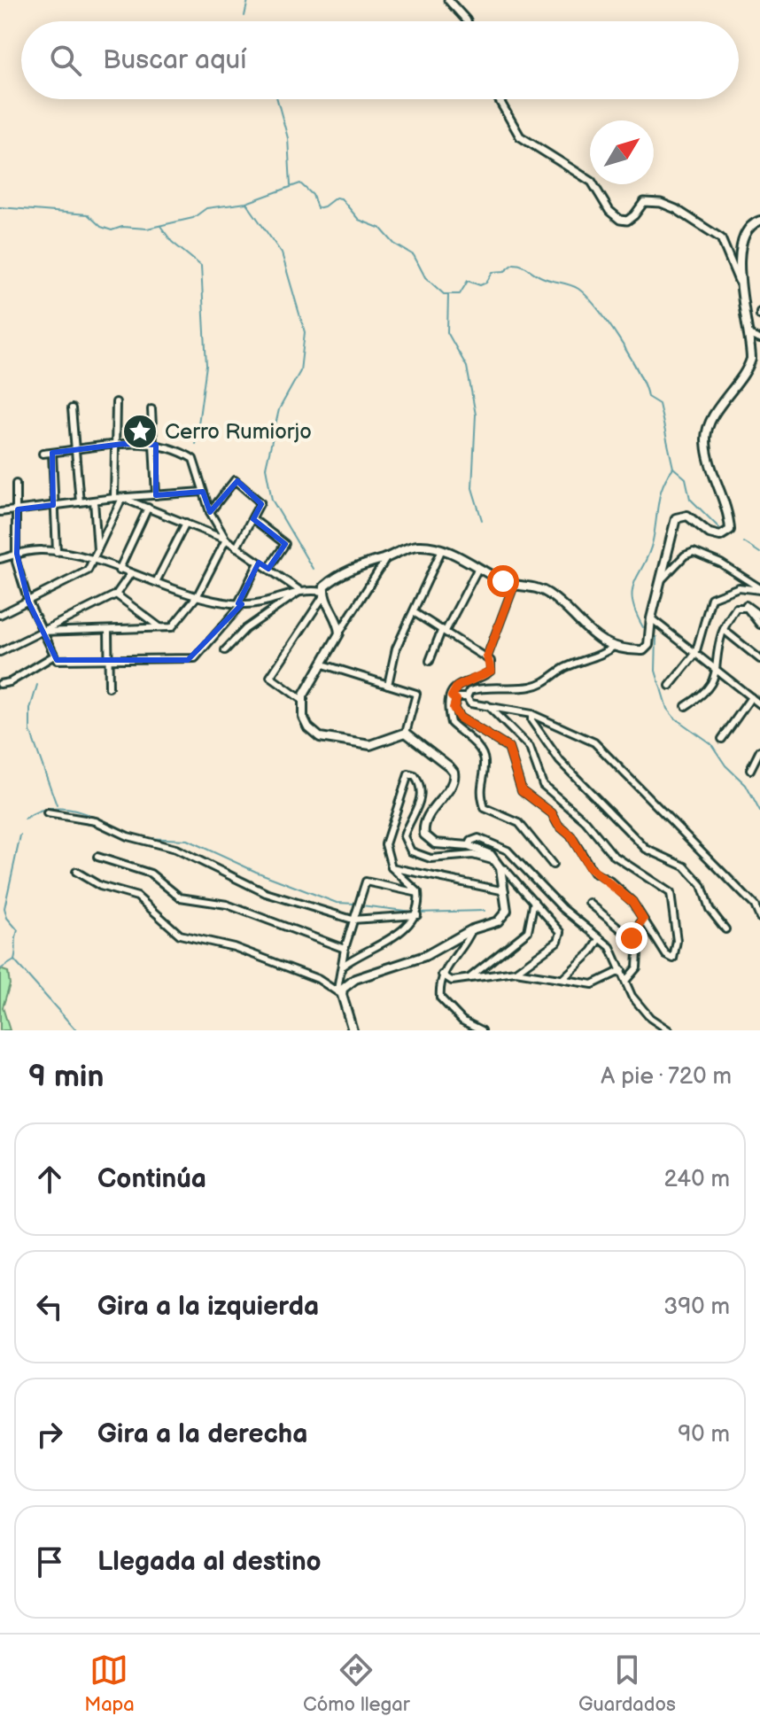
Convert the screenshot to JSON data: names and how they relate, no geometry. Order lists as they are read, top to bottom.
{
  "places": {
    "place": ["Cerro Rumiorjo"]
  },
  "north": "top right",
  "page": {
    "search": "Buscar aquí",
    "heading": ["9 min", "A pie · 720 m"],
    "list": [
      ["Continúa", "240 m"],
      ["Gira a la izquierda", "390 m"],
      ["Gira a la derecha", "90 m"],
      "Llegada al destino"
    ],
    "nav": ["Mapa", "Cómo llegar", "Guardados"]
  }
}
